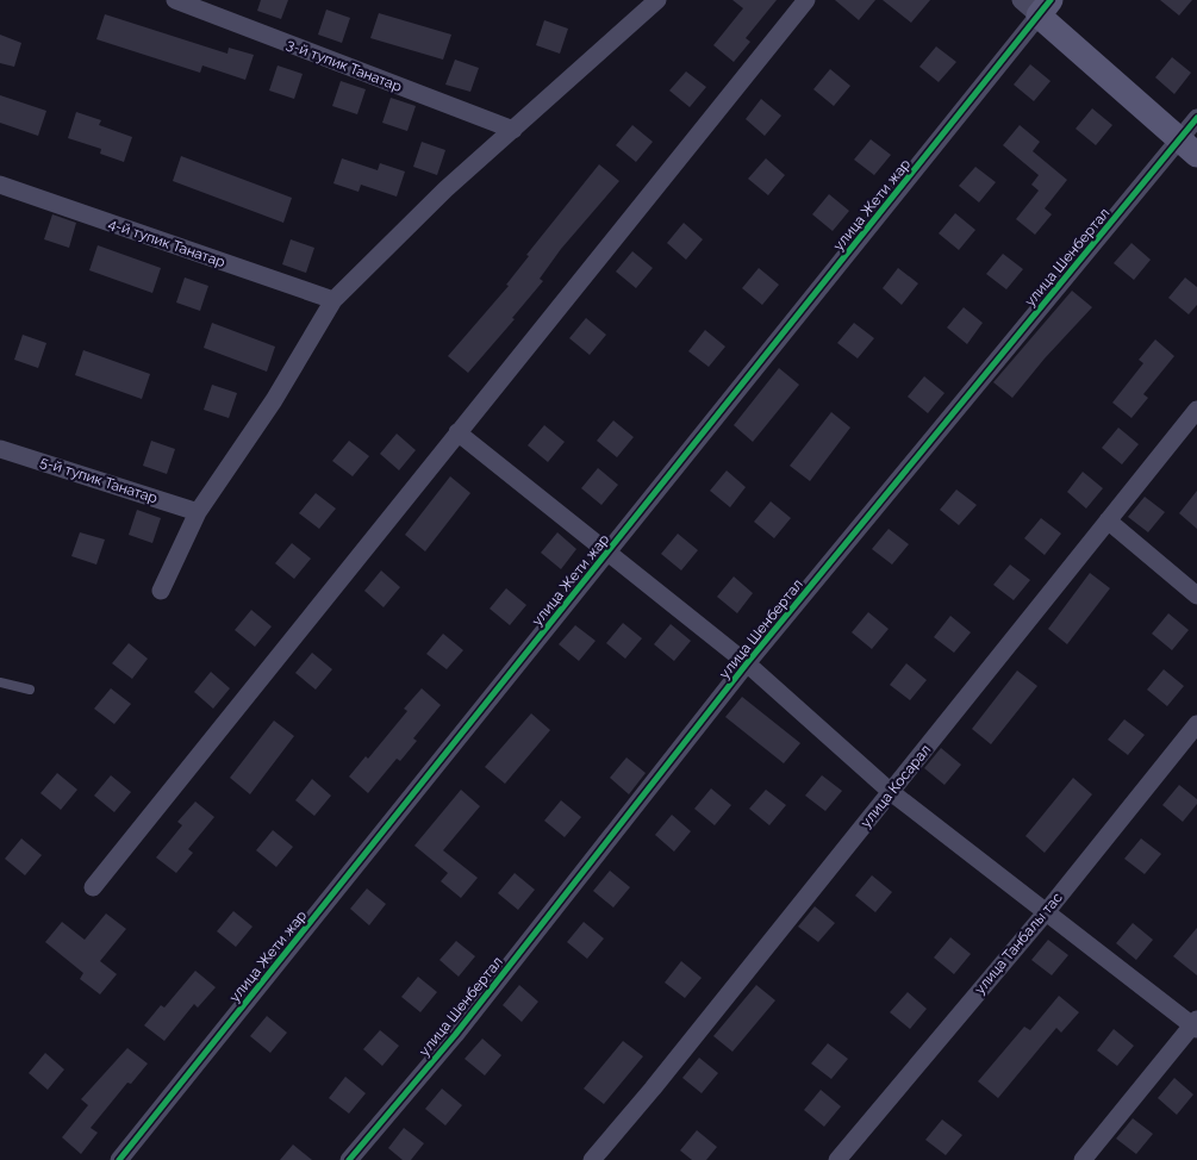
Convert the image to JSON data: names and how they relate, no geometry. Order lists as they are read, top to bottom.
{
  "streets": {
    "street": [
      "3-й тупик Танатар",
      "улица Жети жар",
      "4-й тупик Танатар",
      "улица Шенбертал",
      "5-й тупик Танатар",
      "улица Косарал",
      "улица Танбалы тас"
    ]
  }
}
